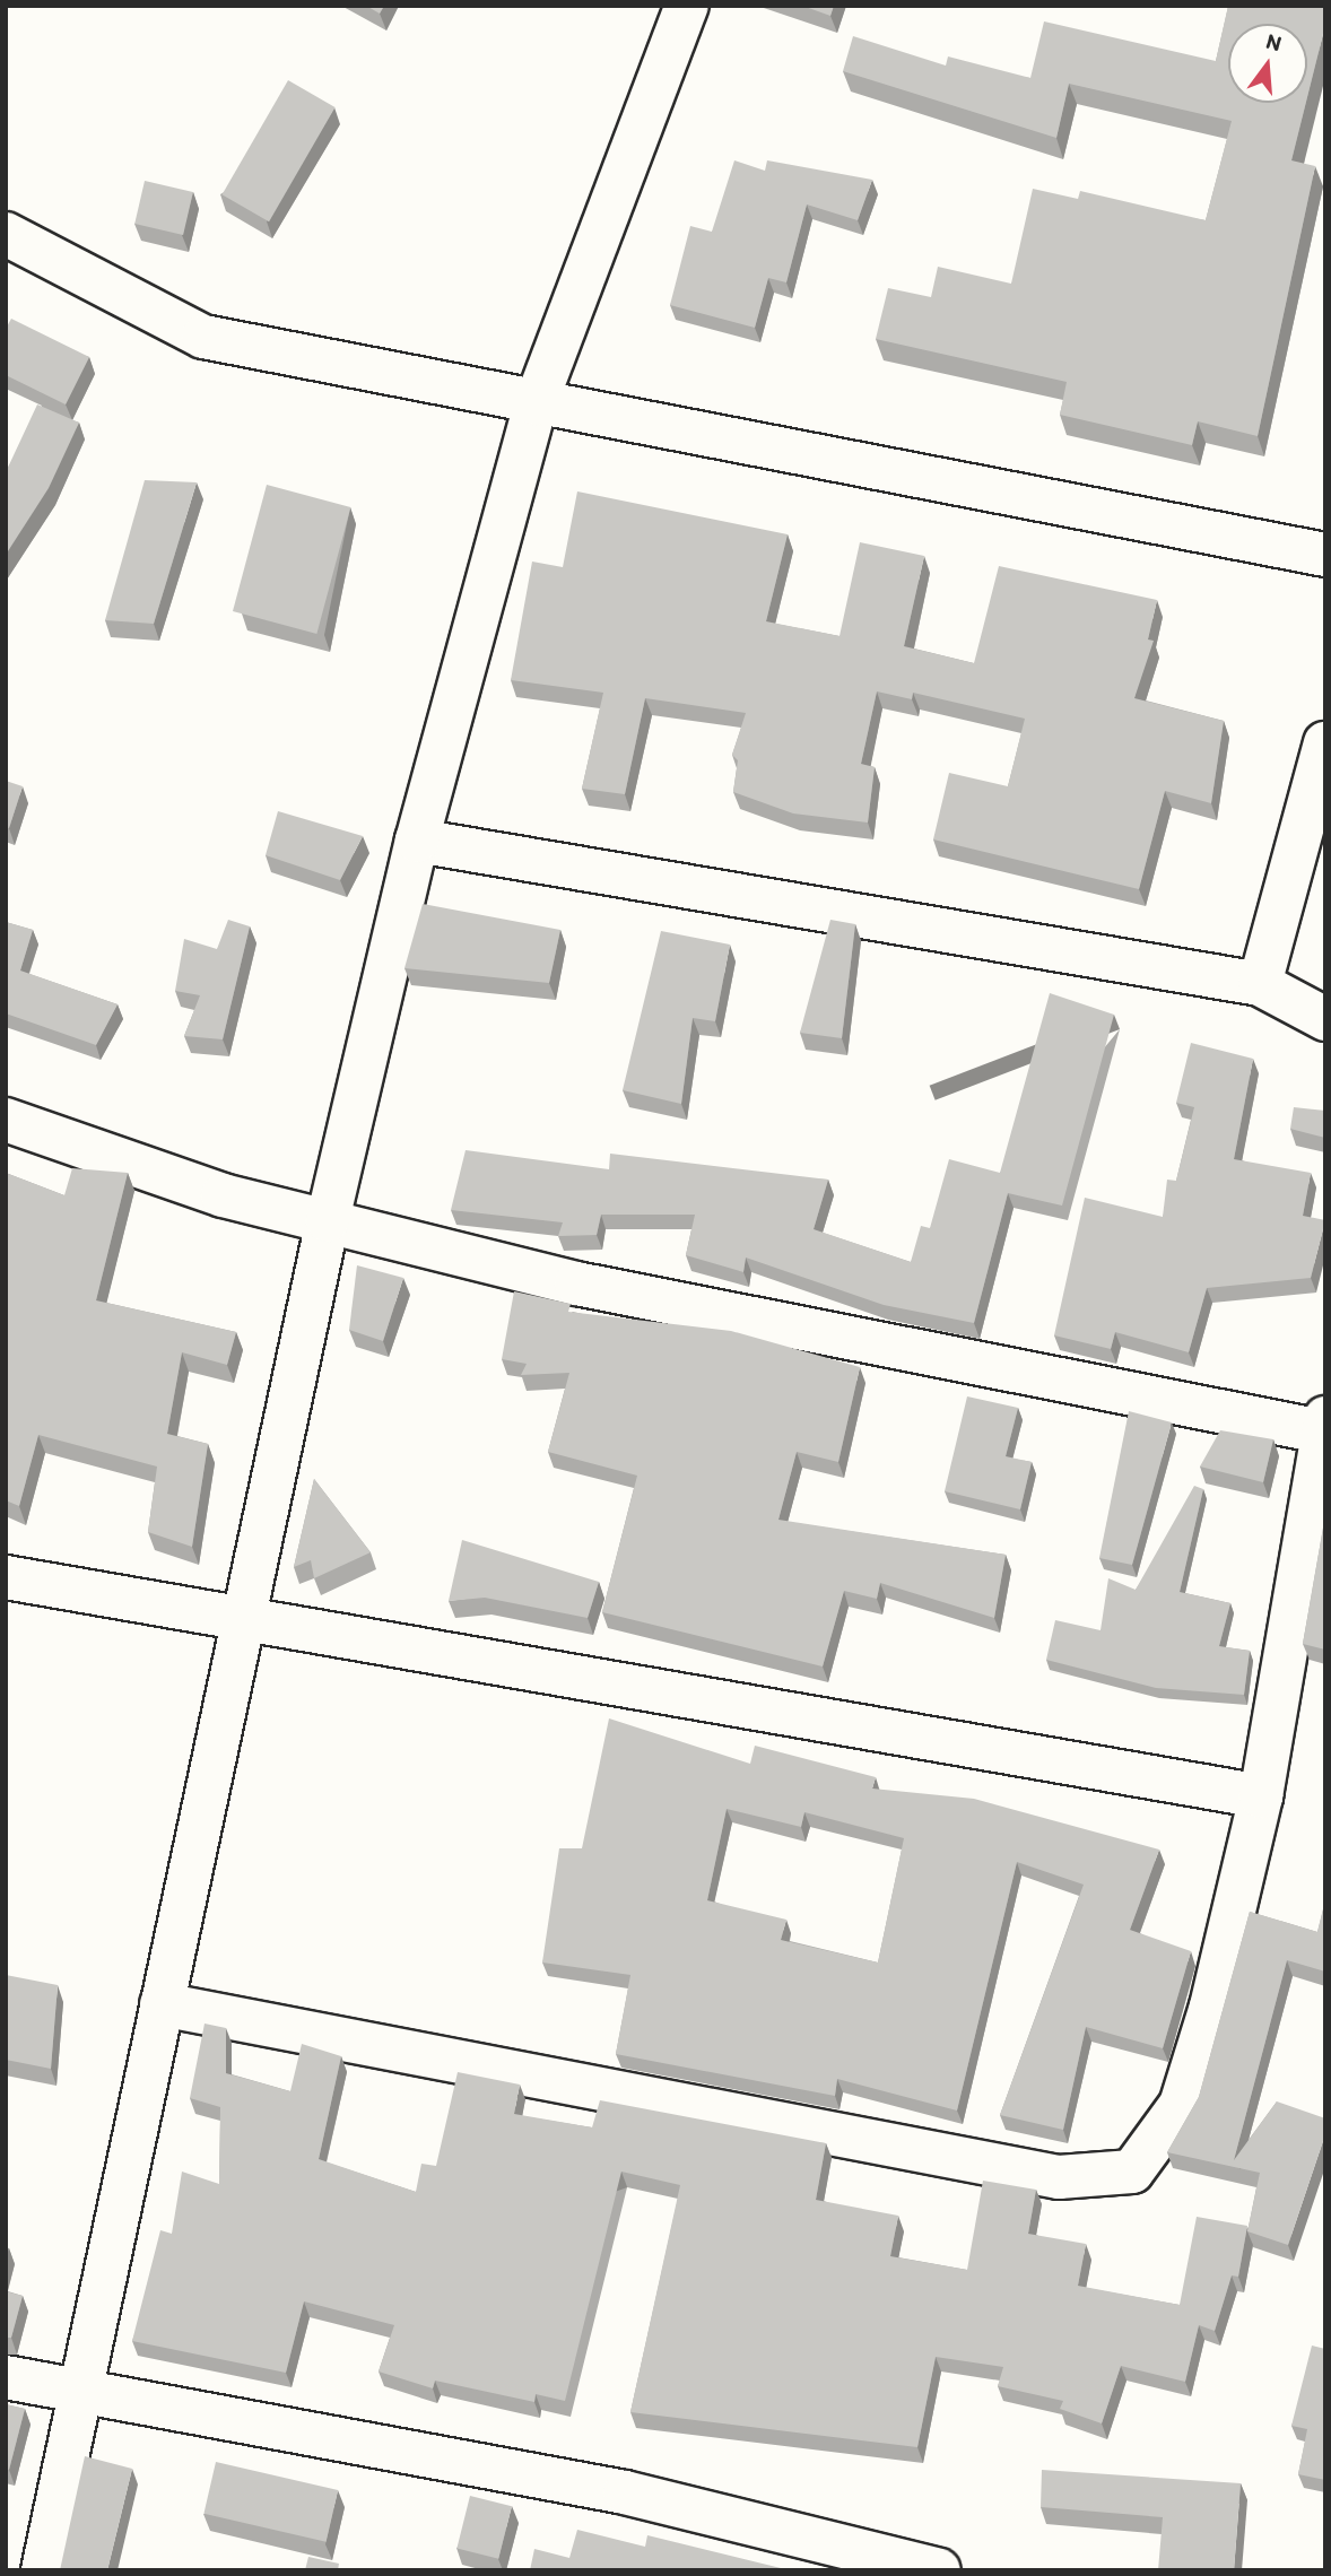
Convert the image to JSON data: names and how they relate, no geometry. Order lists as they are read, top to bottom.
{
  "north": "top"
}
